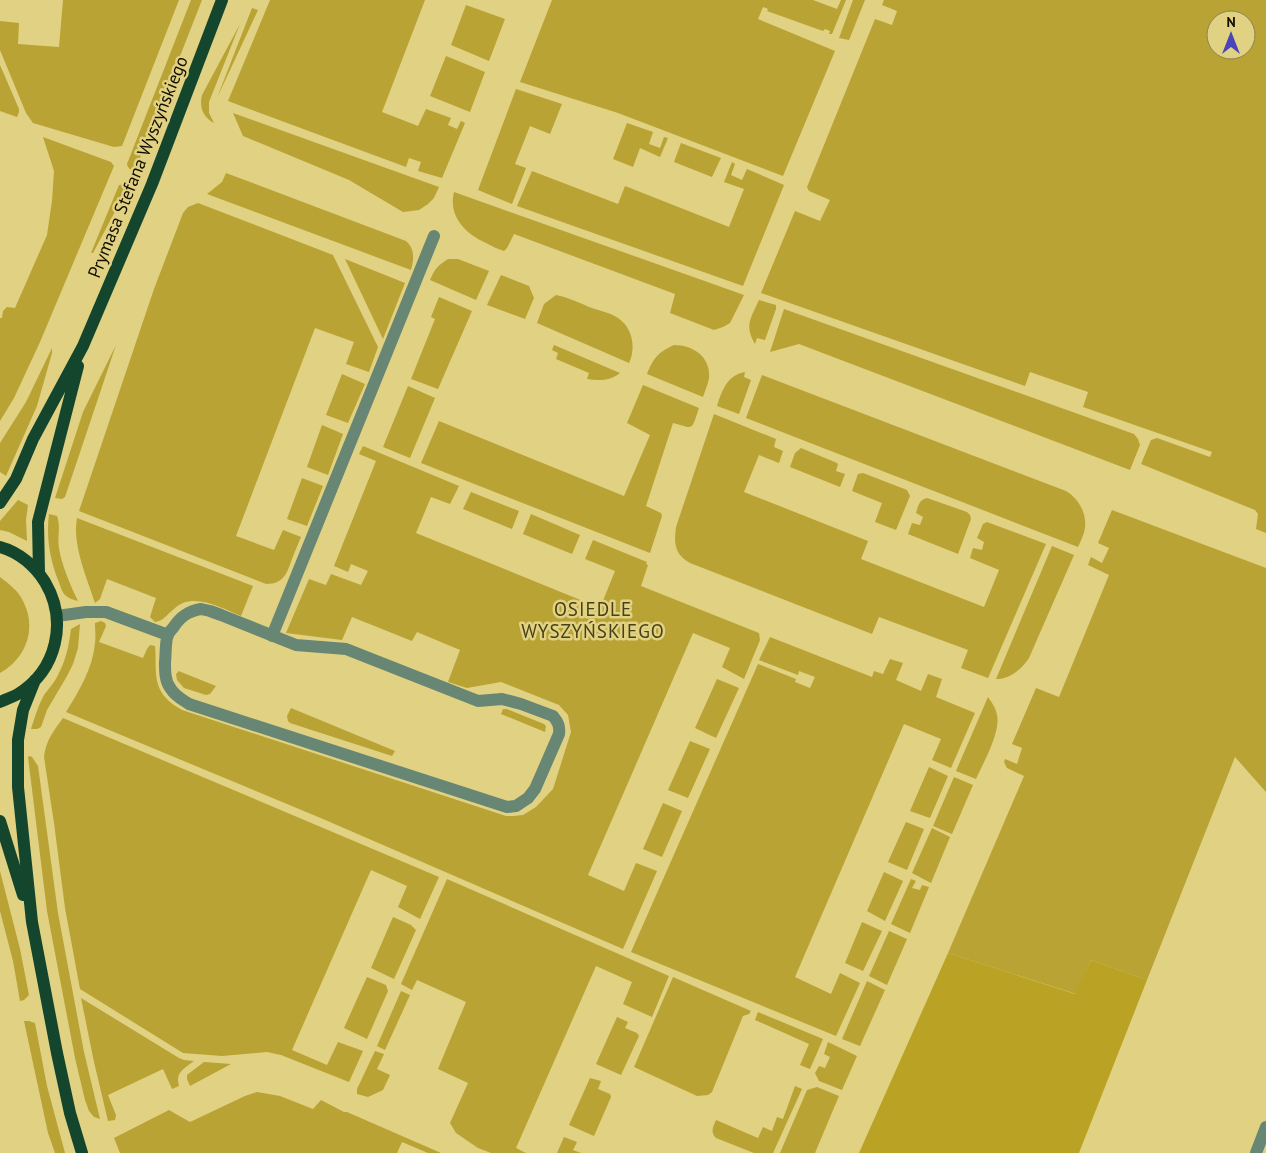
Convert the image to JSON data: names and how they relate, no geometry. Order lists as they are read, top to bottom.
{
  "streets": {
    "main road": ["Prymasa Stefana Wyszyńskiego"]
  },
  "districts": ["OSIEDLE WYSZYŃSKIEGO"],
  "north": "top"
}
